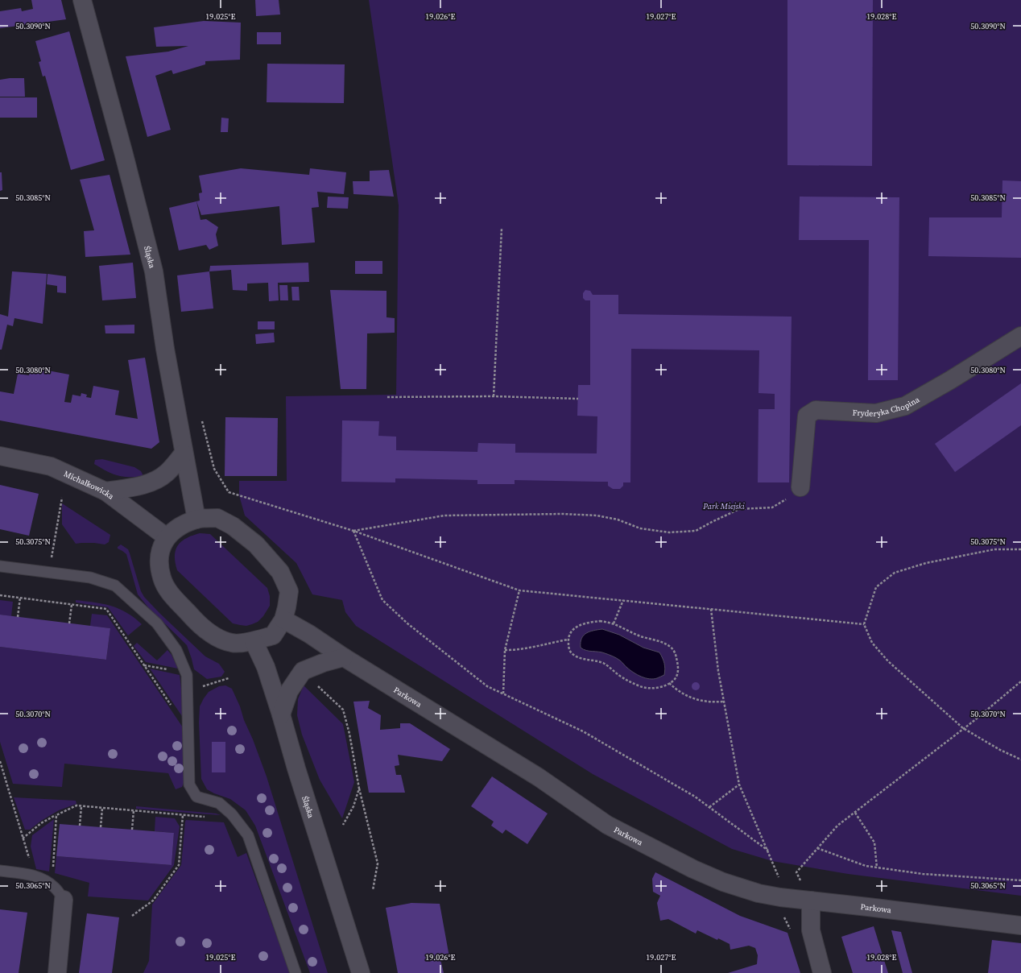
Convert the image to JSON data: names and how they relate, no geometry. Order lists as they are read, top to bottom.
{
  "streets": {
    "street": [
      "Śląska",
      "Fryderyka Chopina",
      "Michałkowicka",
      "Parkowa"
    ]
  },
  "parks": ["Park Miejski"],
  "coordinates": [
    "19.025°E",
    "19.026°E",
    "19.027°E",
    "19.028°E",
    "50.3090°N",
    "50.3085°N",
    "50.3080°N",
    "50.3075°N",
    "50.3070°N",
    "50.3065°N"
  ]
}
